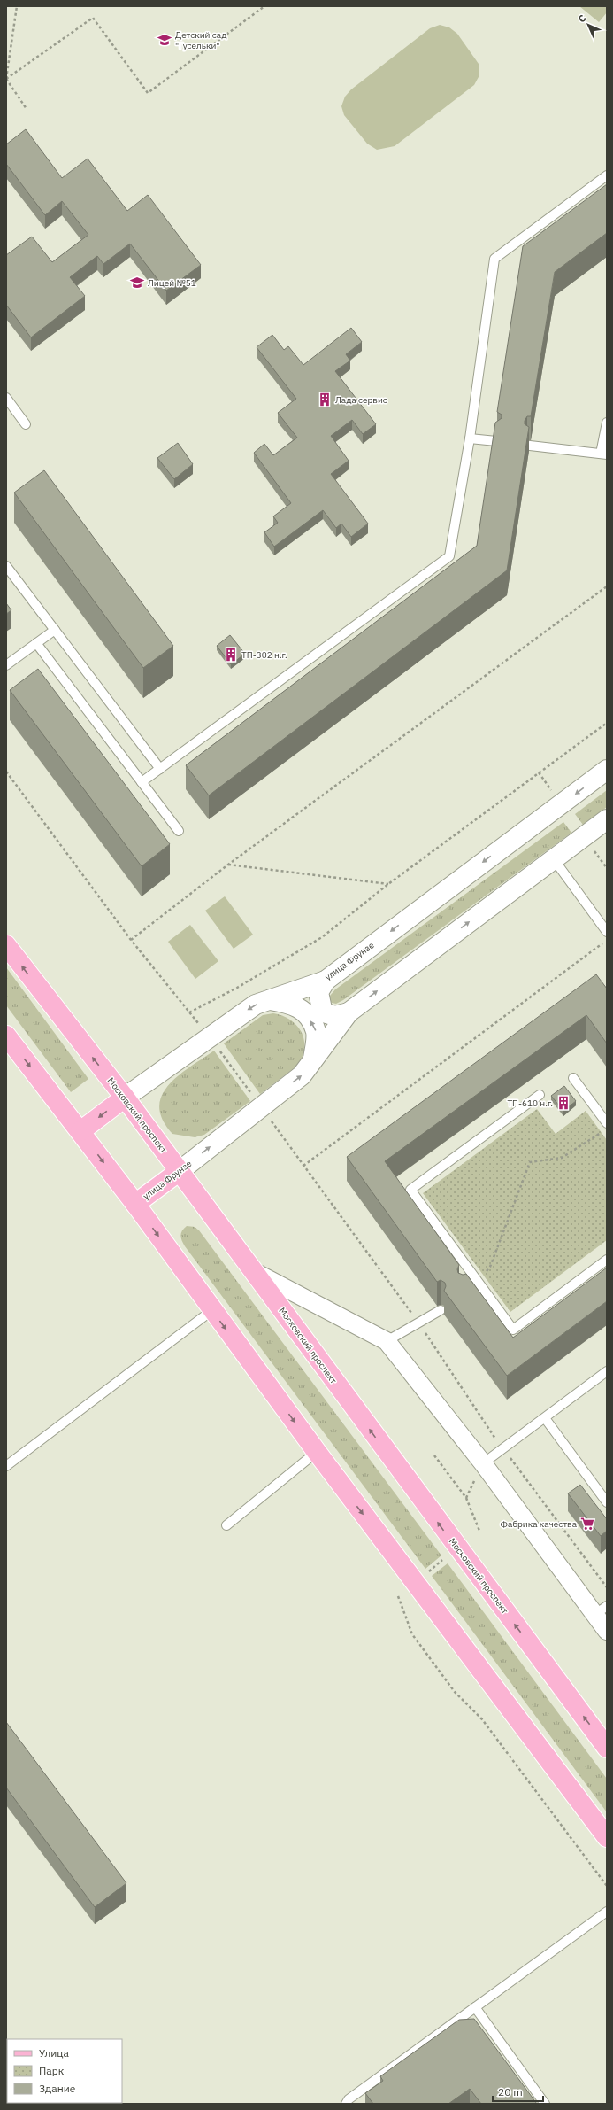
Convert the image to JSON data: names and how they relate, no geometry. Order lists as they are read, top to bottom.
{
  "streets": {
    "main road": ["улица Фрунзе", "Московский проспект"]
  },
  "crossings": [
    ["улица Фрунзе", "Московский проспект"]
  ],
  "places": {
    "school or university": ["Детский сад \"Гусельки\"", "Лицей №51"],
    "building": ["Лада сервис", "ТП-302 н.г.", "ТП-610 н.г."],
    "supermarket": ["Фабрика качества"]
  },
  "legend": ["Улица", "Парк", "Здание"],
  "scale_bar": "20 m",
  "north": "top left"
}
